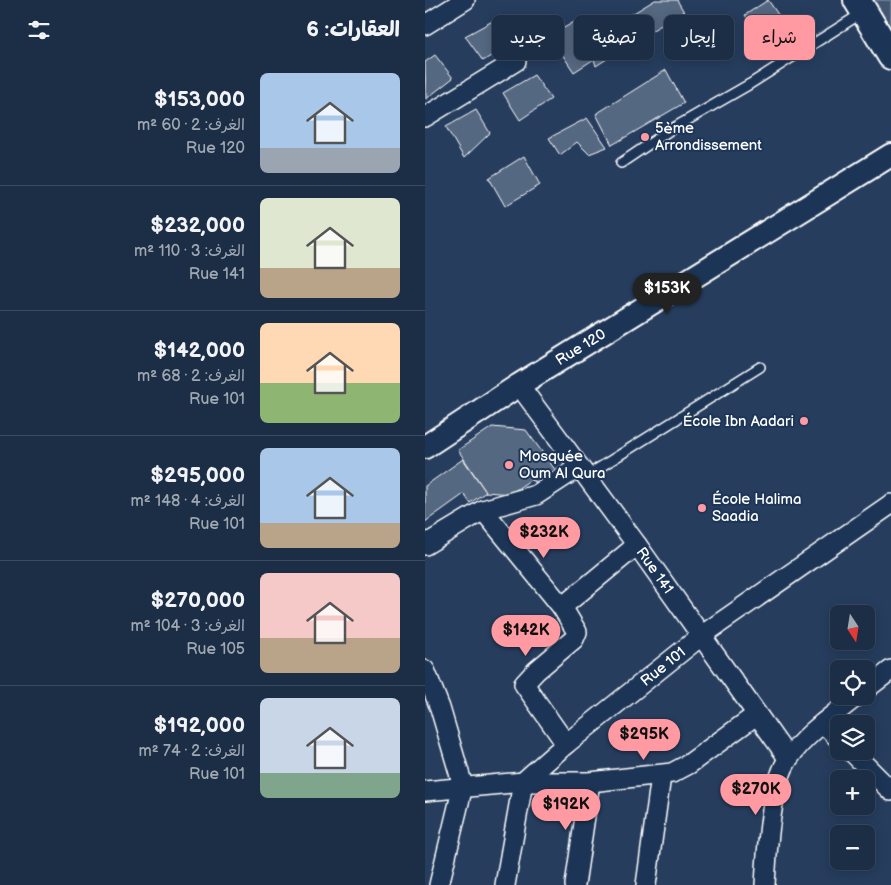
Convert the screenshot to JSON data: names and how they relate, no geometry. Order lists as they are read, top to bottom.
{
  "streets": {
    "street": ["Rue 120", "Rue 141", "Rue 101"]
  },
  "crossings": [
    ["Rue 120", "Rue 141"],
    ["Rue 141", "Rue 101"]
  ],
  "places": [
    "5ème Arrondissement",
    "École Ibn Aadari",
    "Mosquée Oum Al Qura",
    "École Halima Saadia"
  ],
  "north": "bottom",
  "page": {
    "heading": "العقارات: 6",
    "chip": [
      "شراء",
      "إيجار",
      "تصفية",
      "جديد"
    ],
    "list": [
      {
        "name": "$153,000",
        "note": "الغرف: 2 · 60 m² · Rue 120"
      },
      {
        "name": "$232,000",
        "note": "الغرف: 3 · 110 m² · Rue 141"
      },
      {
        "name": "$142,000",
        "note": "الغرف: 2 · 68 m² · Rue 101"
      },
      {
        "name": "$295,000",
        "note": "الغرف: 4 · 148 m² · Rue 101"
      },
      {
        "name": "$270,000",
        "note": "الغرف: 3 · 104 m² · Rue 105"
      },
      {
        "name": "$192,000",
        "note": "الغرف: 2 · 74 m² · Rue 101"
      }
    ],
    "price": [
      "$153K",
      "$232K",
      "$142K",
      "$295K",
      "$270K",
      "$192K"
    ],
    "map_buttons": ["+", "−"]
  }
}
